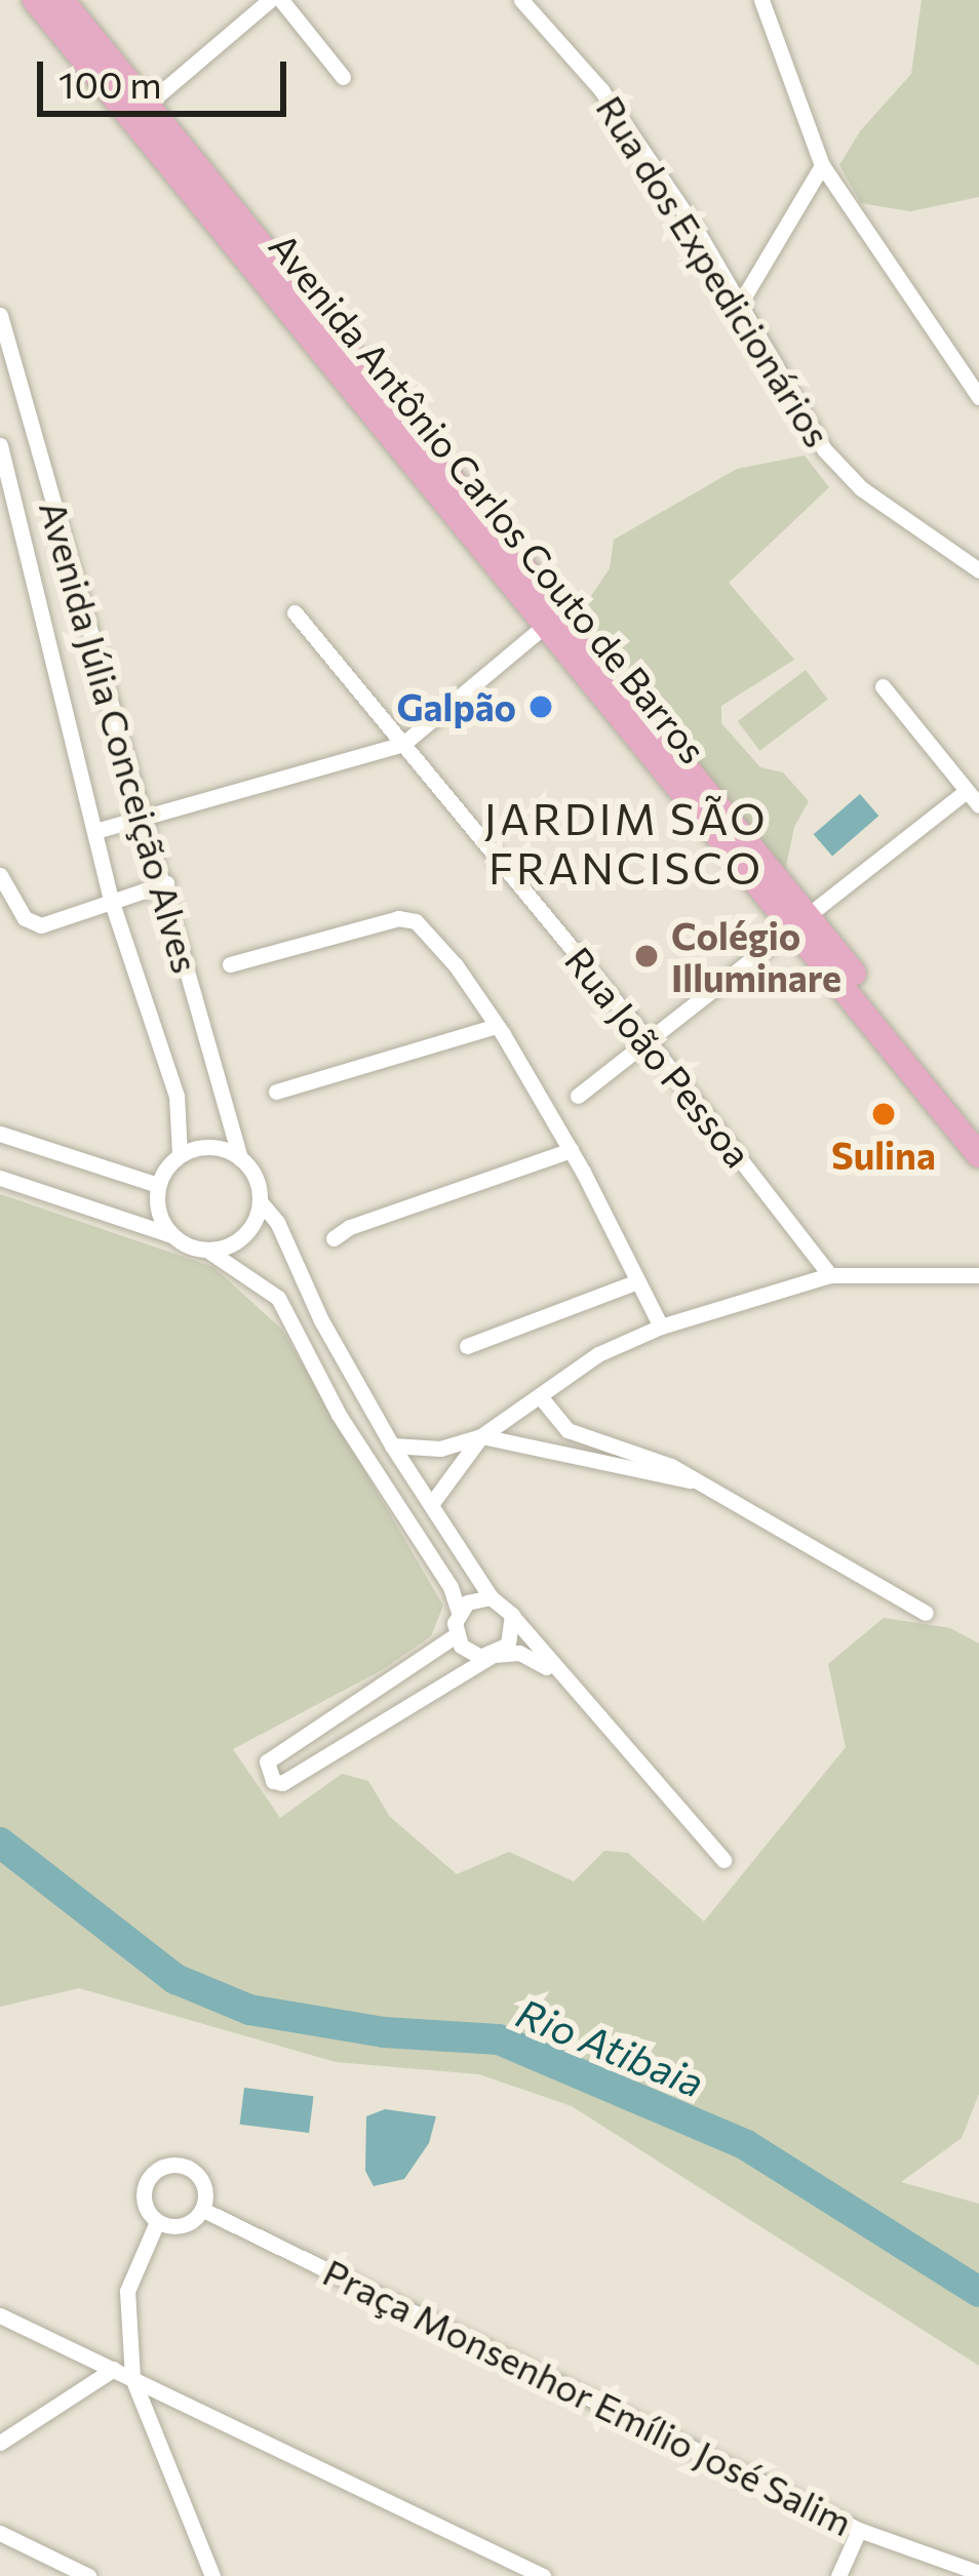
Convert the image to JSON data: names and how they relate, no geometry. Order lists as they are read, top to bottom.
{
  "streets": {
    "main road": ["Avenida Antônio Carlos Couto de Barros"],
    "street": [
      "Rua dos Expedicionários",
      "Avenida Júlia Conceição Alves",
      "Rua João Pessoa",
      "Praça Monsenhor Emílio José Salim"
    ]
  },
  "districts": ["JARDIM SÃO FRANCISCO"],
  "water": ["Rio Atibaia"],
  "places": ["Galpão", "Colégio Illuminare", "Sulina"],
  "scale_bar": "100 m"
}
